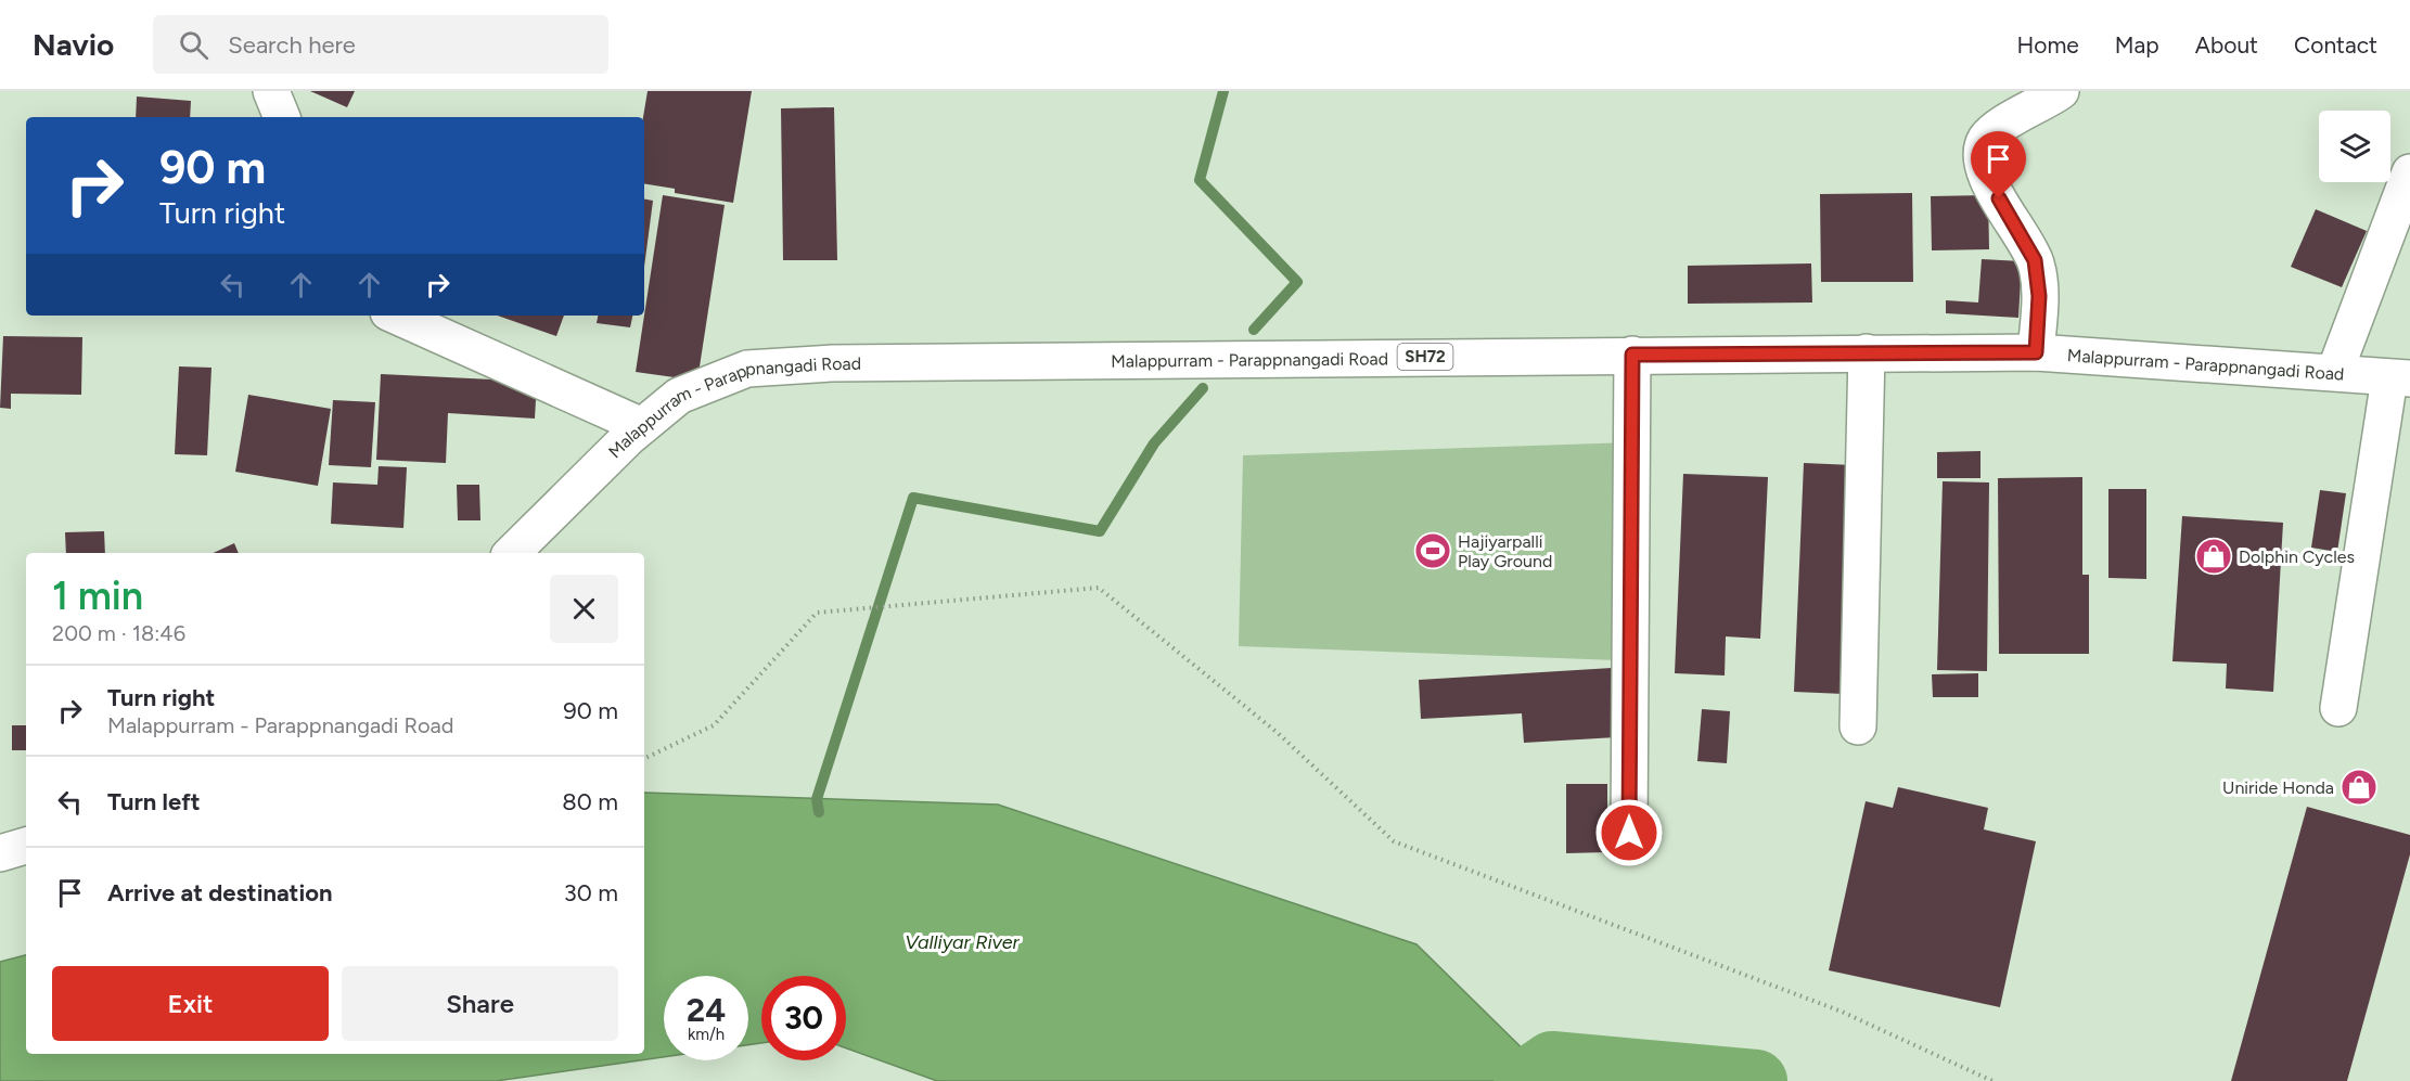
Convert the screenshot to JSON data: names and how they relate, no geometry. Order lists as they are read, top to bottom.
{
  "streets": {
    "main road": ["SH72", "Malappurram - Parappnangadi Road"]
  },
  "water": ["Valliyar River"],
  "places": {
    "sports": ["Hajiyarpalli Play Ground"],
    "shop": ["Dolphin Cycles", "Uniride Honda"]
  },
  "page": {
    "header": "Navio",
    "search": "Search here",
    "nav": [
      "Home",
      "Map",
      "About",
      "Contact"
    ],
    "turn": ["90 m", "Turn right"],
    "heading": ["1 min", "200 m · 18:46"],
    "list": [
      {
        "name": "Turn right",
        "note": "Malappurram - Parappnangadi Road",
        "value": "90 m"
      },
      {
        "name": "Turn left",
        "value": "80 m"
      },
      {
        "name": "Arrive at destination",
        "value": "30 m"
      }
    ],
    "buttons": ["Exit", "Share"],
    "speed": "24 km/h",
    "limit": "30"
  }
}
